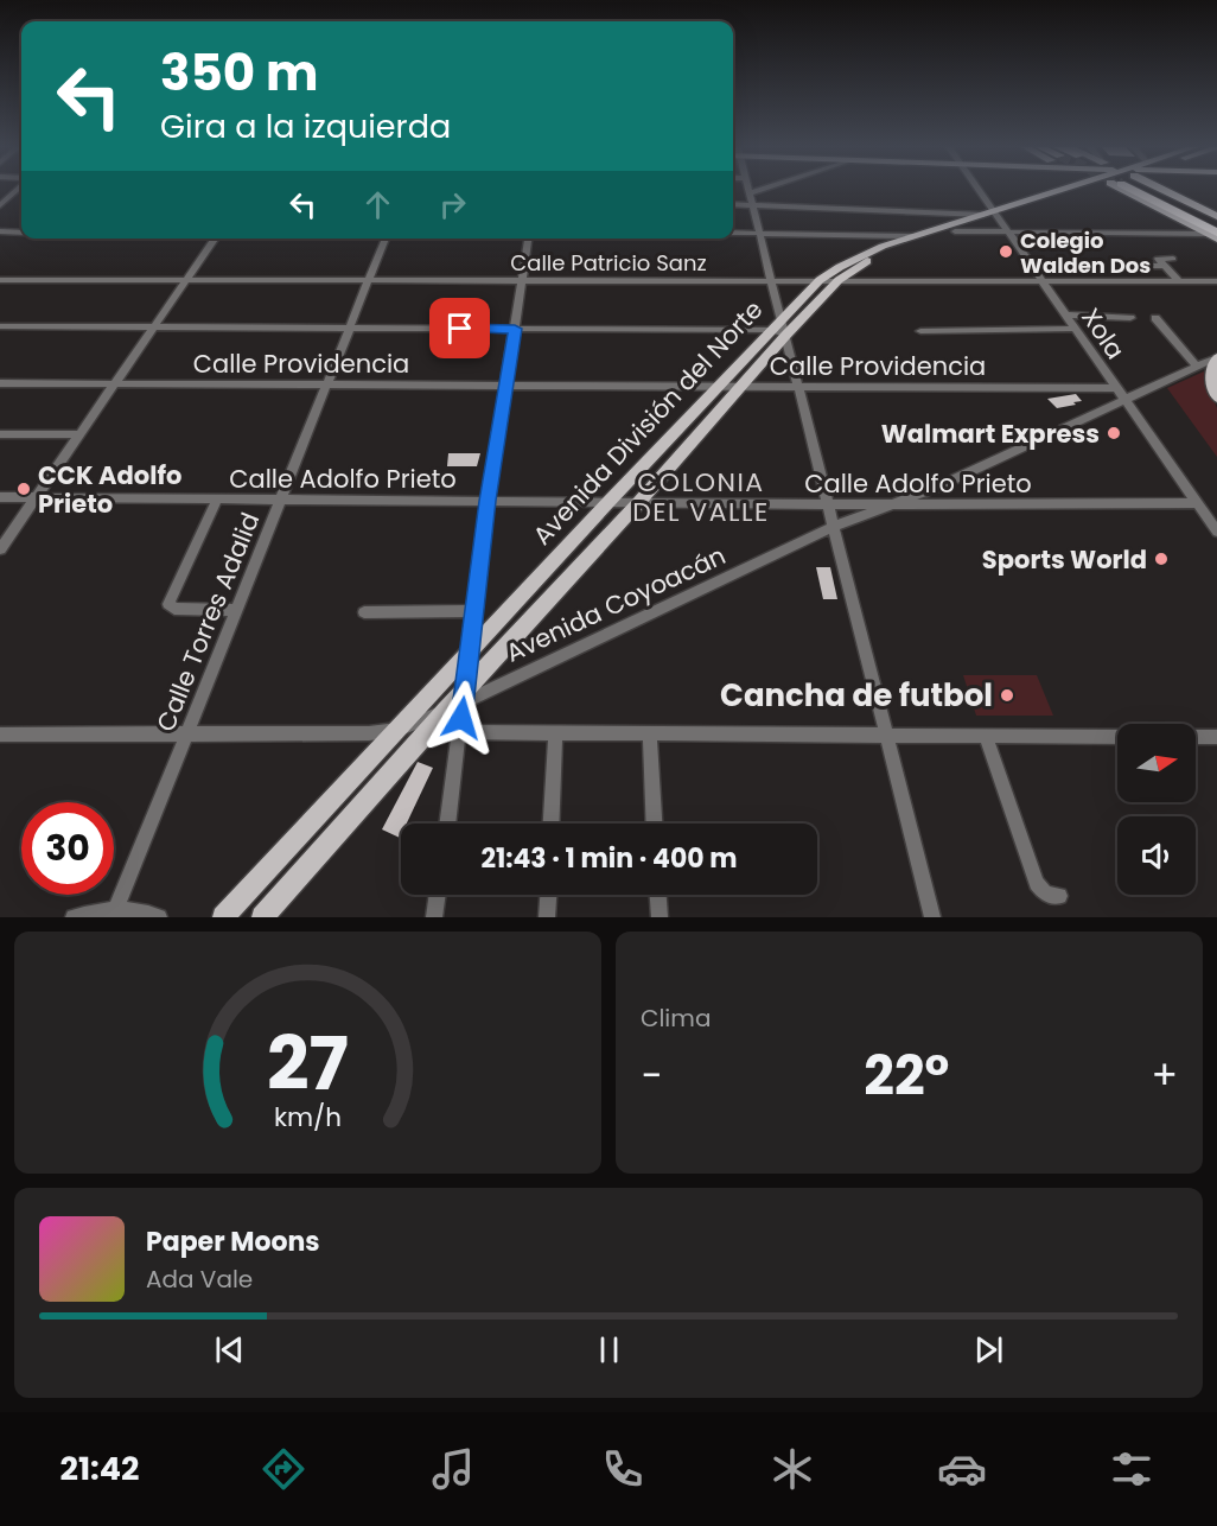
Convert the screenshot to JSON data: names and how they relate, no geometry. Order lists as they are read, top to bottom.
{
  "streets": {
    "main road": ["Avenida División del Norte"],
    "street": [
      "Calle Patricio Sanz",
      "Xola",
      "Calle Providencia",
      "Calle Adolfo Prieto",
      "Avenida Coyoacán",
      "Calle Torres Adalid"
    ]
  },
  "crossings": [
    ["Calle Patricio Sanz", "Xola"],
    ["Calle Patricio Sanz", "Avenida División del Norte"],
    ["Calle Patricio Sanz", "Calle Torres Adalid"],
    ["Xola", "Calle Providencia"],
    ["Xola", "Avenida División del Norte"],
    ["Xola", "Calle Adolfo Prieto"],
    ["Xola", "Avenida Coyoacán"],
    ["Calle Providencia", "Avenida División del Norte"],
    ["Calle Providencia", "Calle Torres Adalid"],
    ["Avenida División del Norte", "Calle Adolfo Prieto"],
    ["Avenida División del Norte", "Avenida Coyoacán"],
    ["Calle Adolfo Prieto", "Avenida Coyoacán"],
    ["Calle Adolfo Prieto", "Calle Torres Adalid"],
    ["Avenida Coyoacán", "Calle Torres Adalid"]
  ],
  "districts": ["COLONIA DEL VALLE"],
  "places": [
    "Colegio Walden Dos",
    "Walmart Express",
    "CCK Adolfo Prieto",
    "Sports World",
    "Cancha de futbol"
  ],
  "north": "right",
  "page": {
    "turn": ["350 m", "Gira a la izquierda"],
    "limit": "30",
    "trip": "21:43 · 1 min · 400 m",
    "tile": "Clima",
    "heat": ["−", "22°", "+"],
    "song": ["Paper Moons", "Ada Vale"],
    "tabs": "21:42",
    "gauge": ["27", "km/h"]
  }
}
